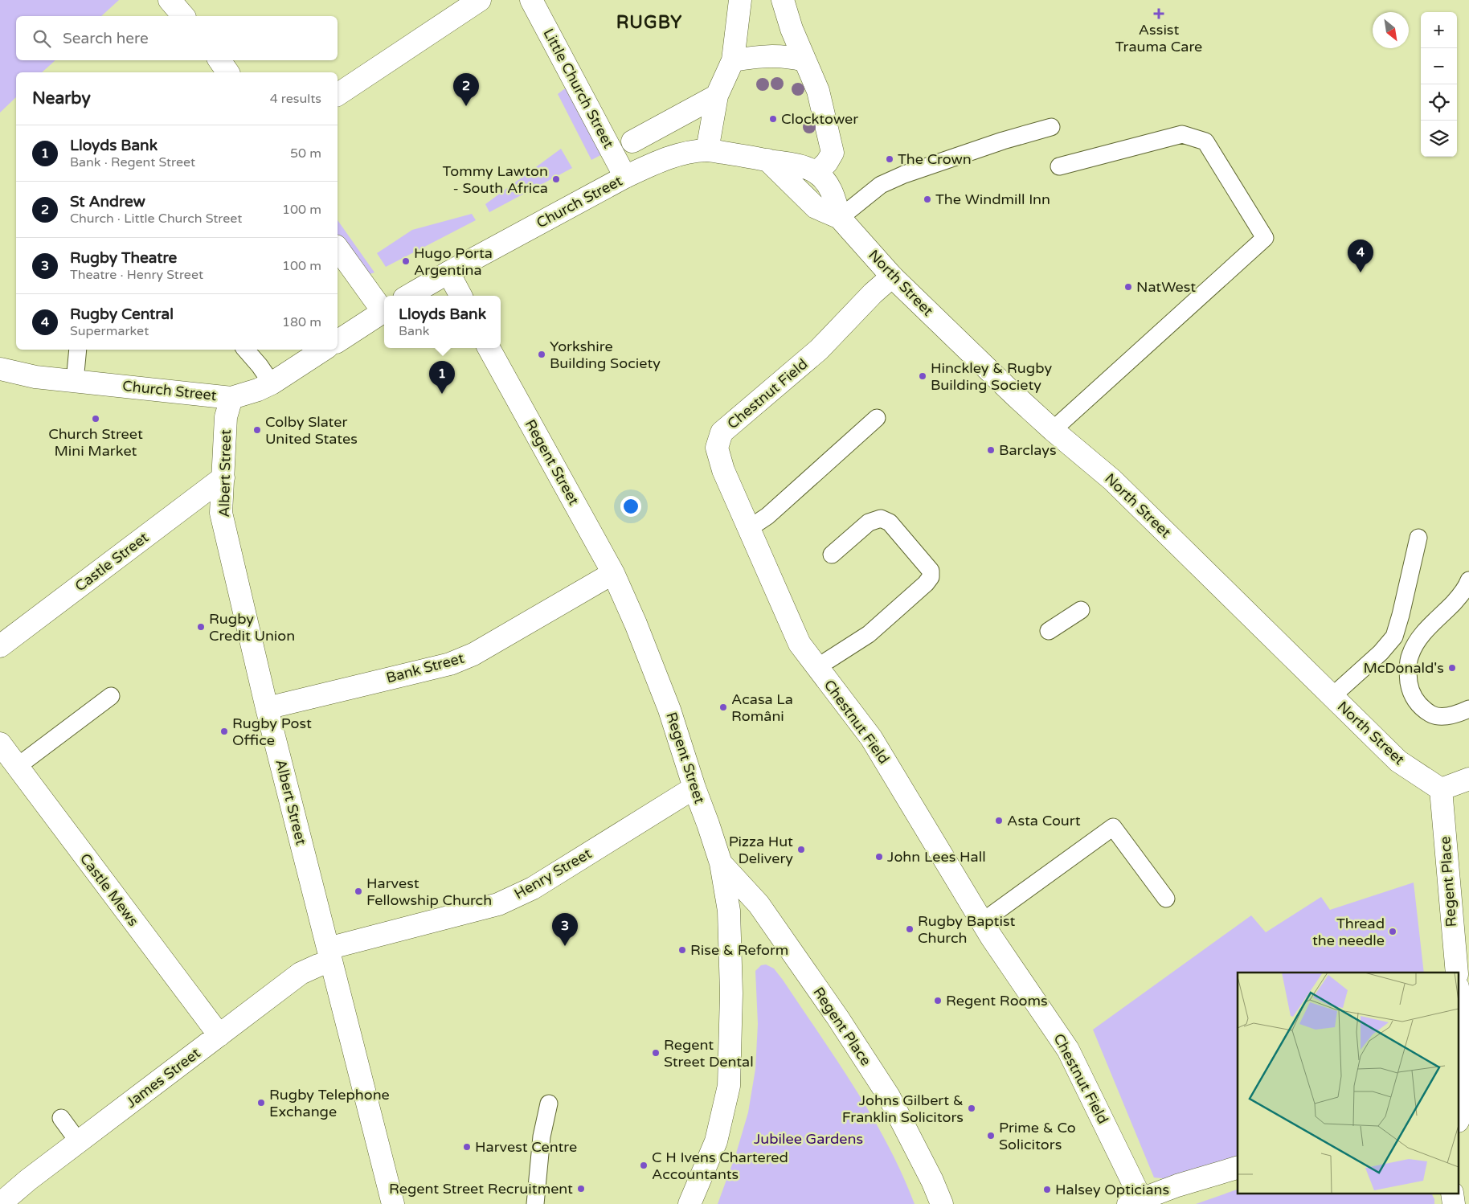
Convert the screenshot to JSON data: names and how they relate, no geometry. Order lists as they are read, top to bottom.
{
  "streets": {
    "street": [
      "Little Church Street",
      "Church Street",
      "North Street",
      "Chestnut Field",
      "Regent Street",
      "Albert Street",
      "Castle Street",
      "Bank Street",
      "Henry Street",
      "Regent Place",
      "Castle Mews",
      "James Street"
    ]
  },
  "crossings": [
    ["Little Church Street", "Church Street"],
    ["Church Street", "North Street"],
    ["Church Street", "Albert Street"],
    ["North Street", "Chestnut Field"],
    ["North Street", "Regent Place"],
    ["Regent Street", "Bank Street"],
    ["Regent Street", "Henry Street"],
    ["Regent Street", "Regent Place"],
    ["Albert Street", "Castle Street"],
    ["Albert Street", "Bank Street"],
    ["Albert Street", "Henry Street"],
    ["Albert Street", "James Street"],
    ["Henry Street", "James Street"],
    ["Castle Mews", "James Street"]
  ],
  "districts": ["RUGBY"],
  "parks": ["Jubilee Gardens"],
  "places": {
    "health": ["Assist Trauma Care"],
    "other": [
      "Clocktower",
      "The Crown",
      "Tommy Lawton - South Africa",
      "The Windmill Inn",
      "Hugo Porta Argentina",
      "NatWest",
      "Yorkshire Building Society",
      "Hinckley & Rugby Building Society",
      "Church Street Mini Market",
      "Colby Slater United States",
      "Barclays",
      "Rugby Credit Union",
      "McDonald's",
      "Acasa La Români",
      "Rugby Post Office",
      "Asta Court",
      "Pizza Hut Delivery",
      "John Lees Hall",
      "Harvest Fellowship Church",
      "Rugby Baptist Church",
      "Thread the needle",
      "Rise & Reform",
      "Regent Rooms",
      "Regent Street Dental",
      "Rugby Telephone Exchange",
      "Johns Gilbert & Franklin Solicitors",
      "Prime & Co Solicitors",
      "Harvest Centre",
      "C H Ivens Chartered Accountants",
      "Regent Street Recruitment",
      "Halsey Opticians"
    ]
  },
  "north": "bottom right",
  "page": {
    "map_buttons": ["+", "−"],
    "search": "Search here",
    "heading": ["Nearby", "4 results"],
    "pins": [
      "2",
      "4",
      "1",
      "3"
    ],
    "list": [
      {
        "mark": "1",
        "name": "Lloyds Bank",
        "note": "Bank · Regent Street",
        "value": "50 m"
      },
      {
        "mark": "2",
        "name": "St Andrew",
        "note": "Church · Little Church Street",
        "value": "100 m"
      },
      {
        "mark": "3",
        "name": "Rugby Theatre",
        "note": "Theatre · Henry Street",
        "value": "100 m"
      },
      {
        "mark": "4",
        "name": "Rugby Central",
        "note": "Supermarket",
        "value": "180 m"
      }
    ],
    "popup": ["Lloyds Bank", "Bank"]
  }
}
